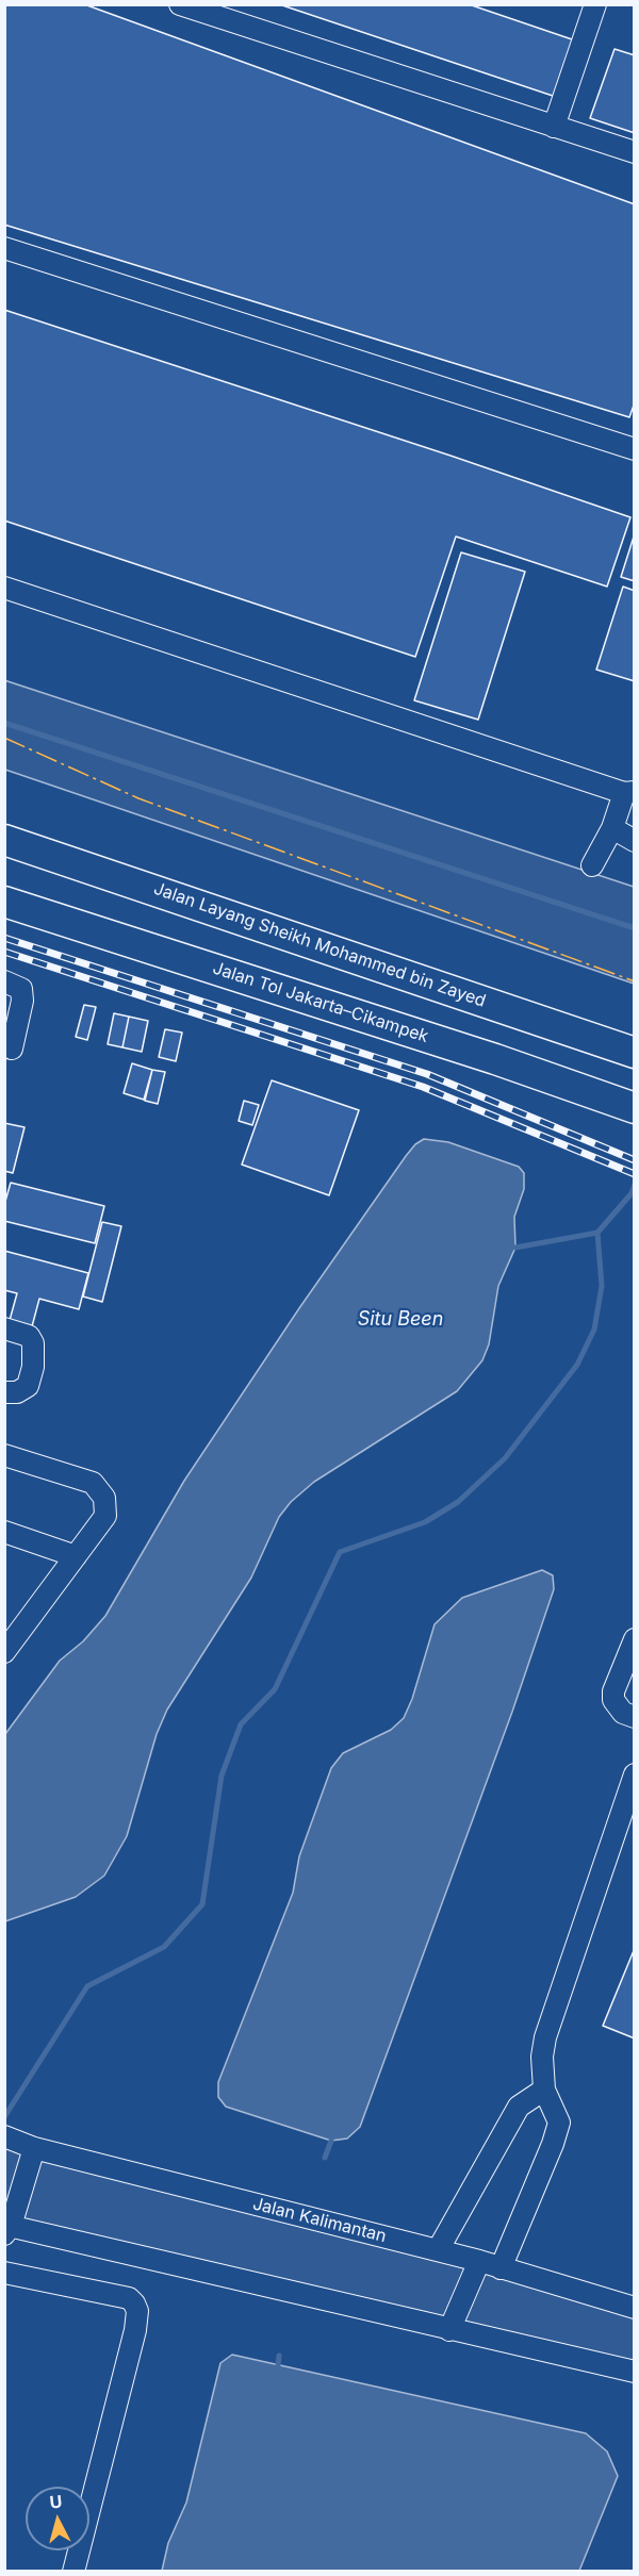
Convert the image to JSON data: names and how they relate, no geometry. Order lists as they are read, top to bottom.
{
  "streets": {
    "highway": ["Jalan Layang Sheikh Mohammed bin Zayed", "Jalan Tol Jakarta–Cikampek"],
    "street": ["Jalan Kalimantan"]
  },
  "water": ["Situ Been"],
  "north": "top"
}
